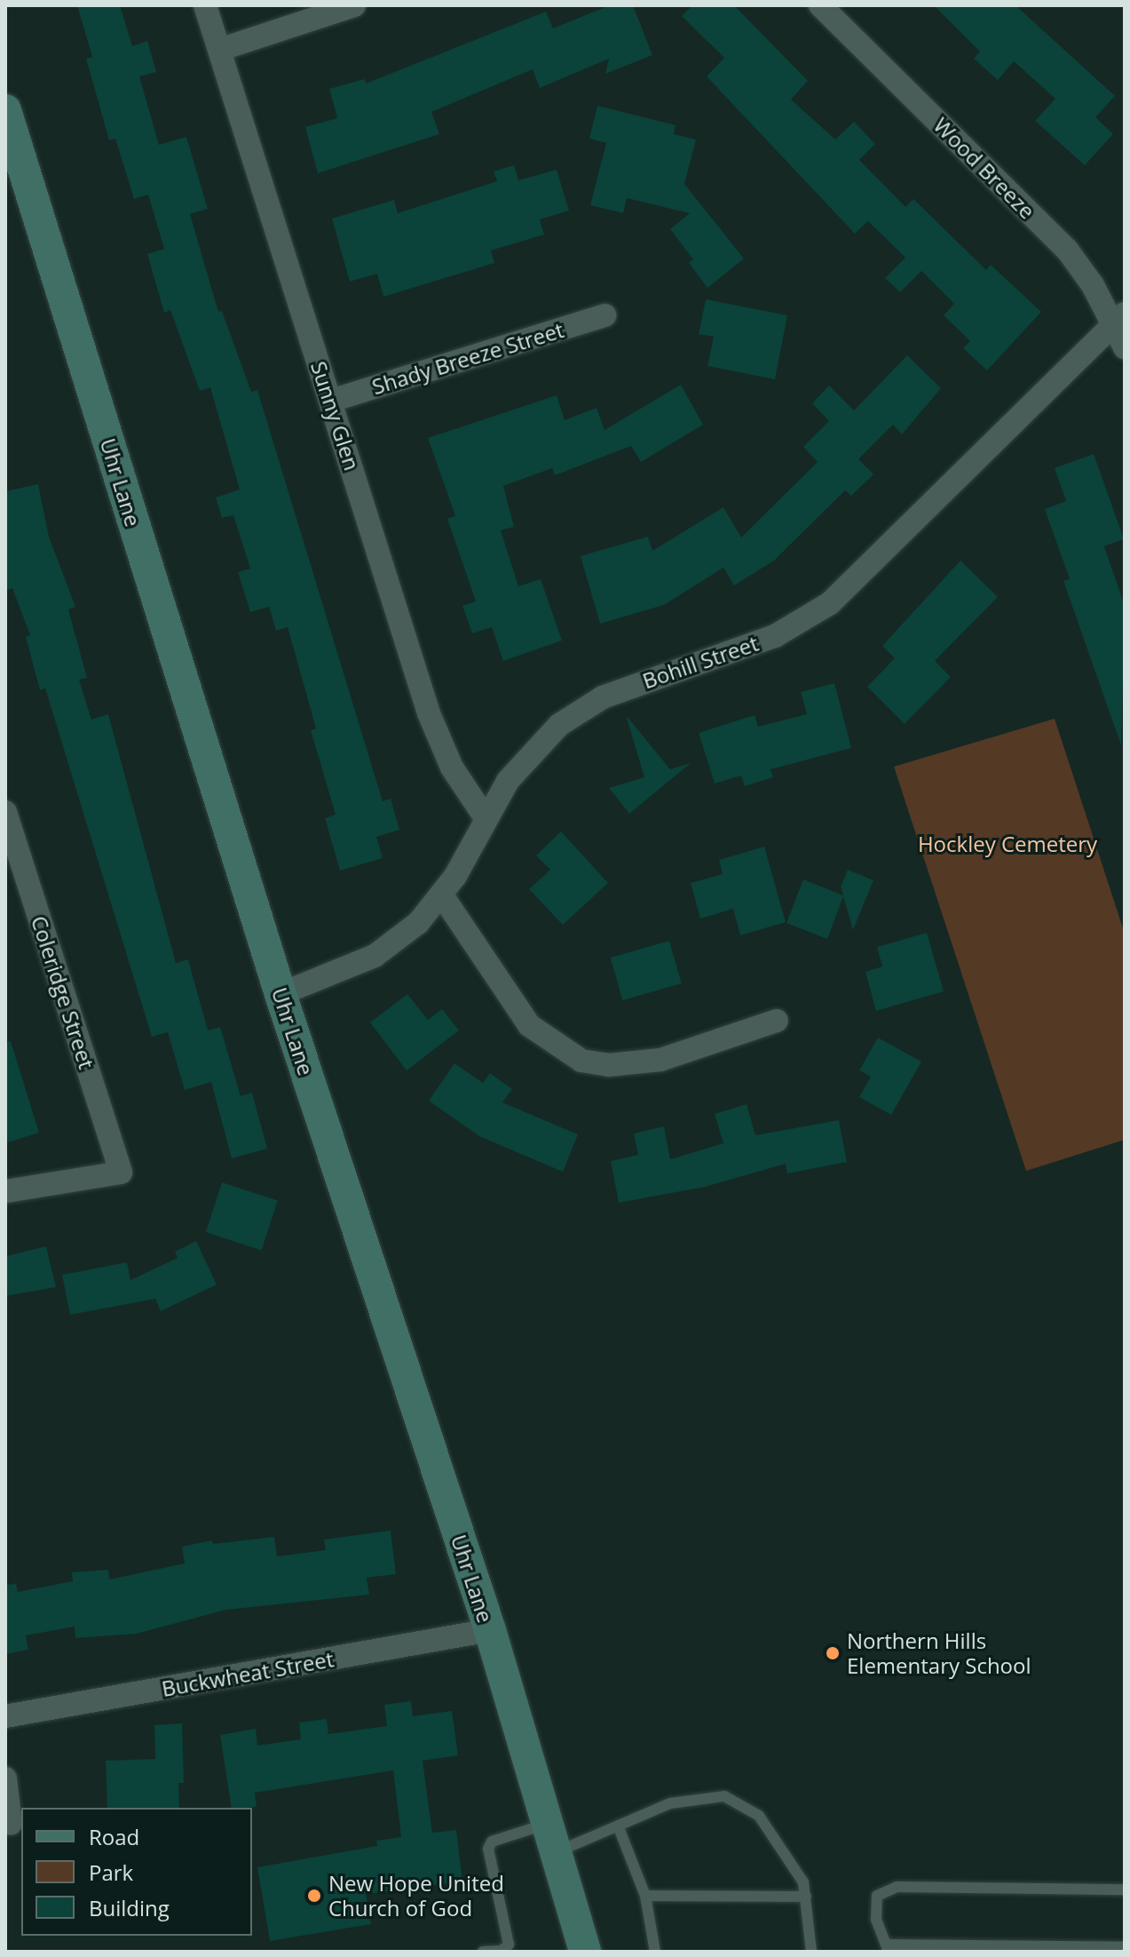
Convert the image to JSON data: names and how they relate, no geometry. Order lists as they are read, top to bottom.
{
  "streets": {
    "street": [
      "Wood Breeze",
      "Shady Breeze Street",
      "Sunny Glen",
      "Uhr Lane",
      "Bohill Street",
      "Coleridge Street",
      "Buckwheat Street"
    ]
  },
  "crossings": [
    ["Wood Breeze", "Bohill Street"],
    ["Shady Breeze Street", "Sunny Glen"],
    ["Sunny Glen", "Bohill Street"],
    ["Uhr Lane", "Bohill Street"],
    ["Uhr Lane", "Buckwheat Street"]
  ],
  "parks": ["Hockley Cemetery"],
  "places": ["Northern Hills Elementary School", "New Hope United Church of God"],
  "legend": ["Road", "Park", "Building"]
}
